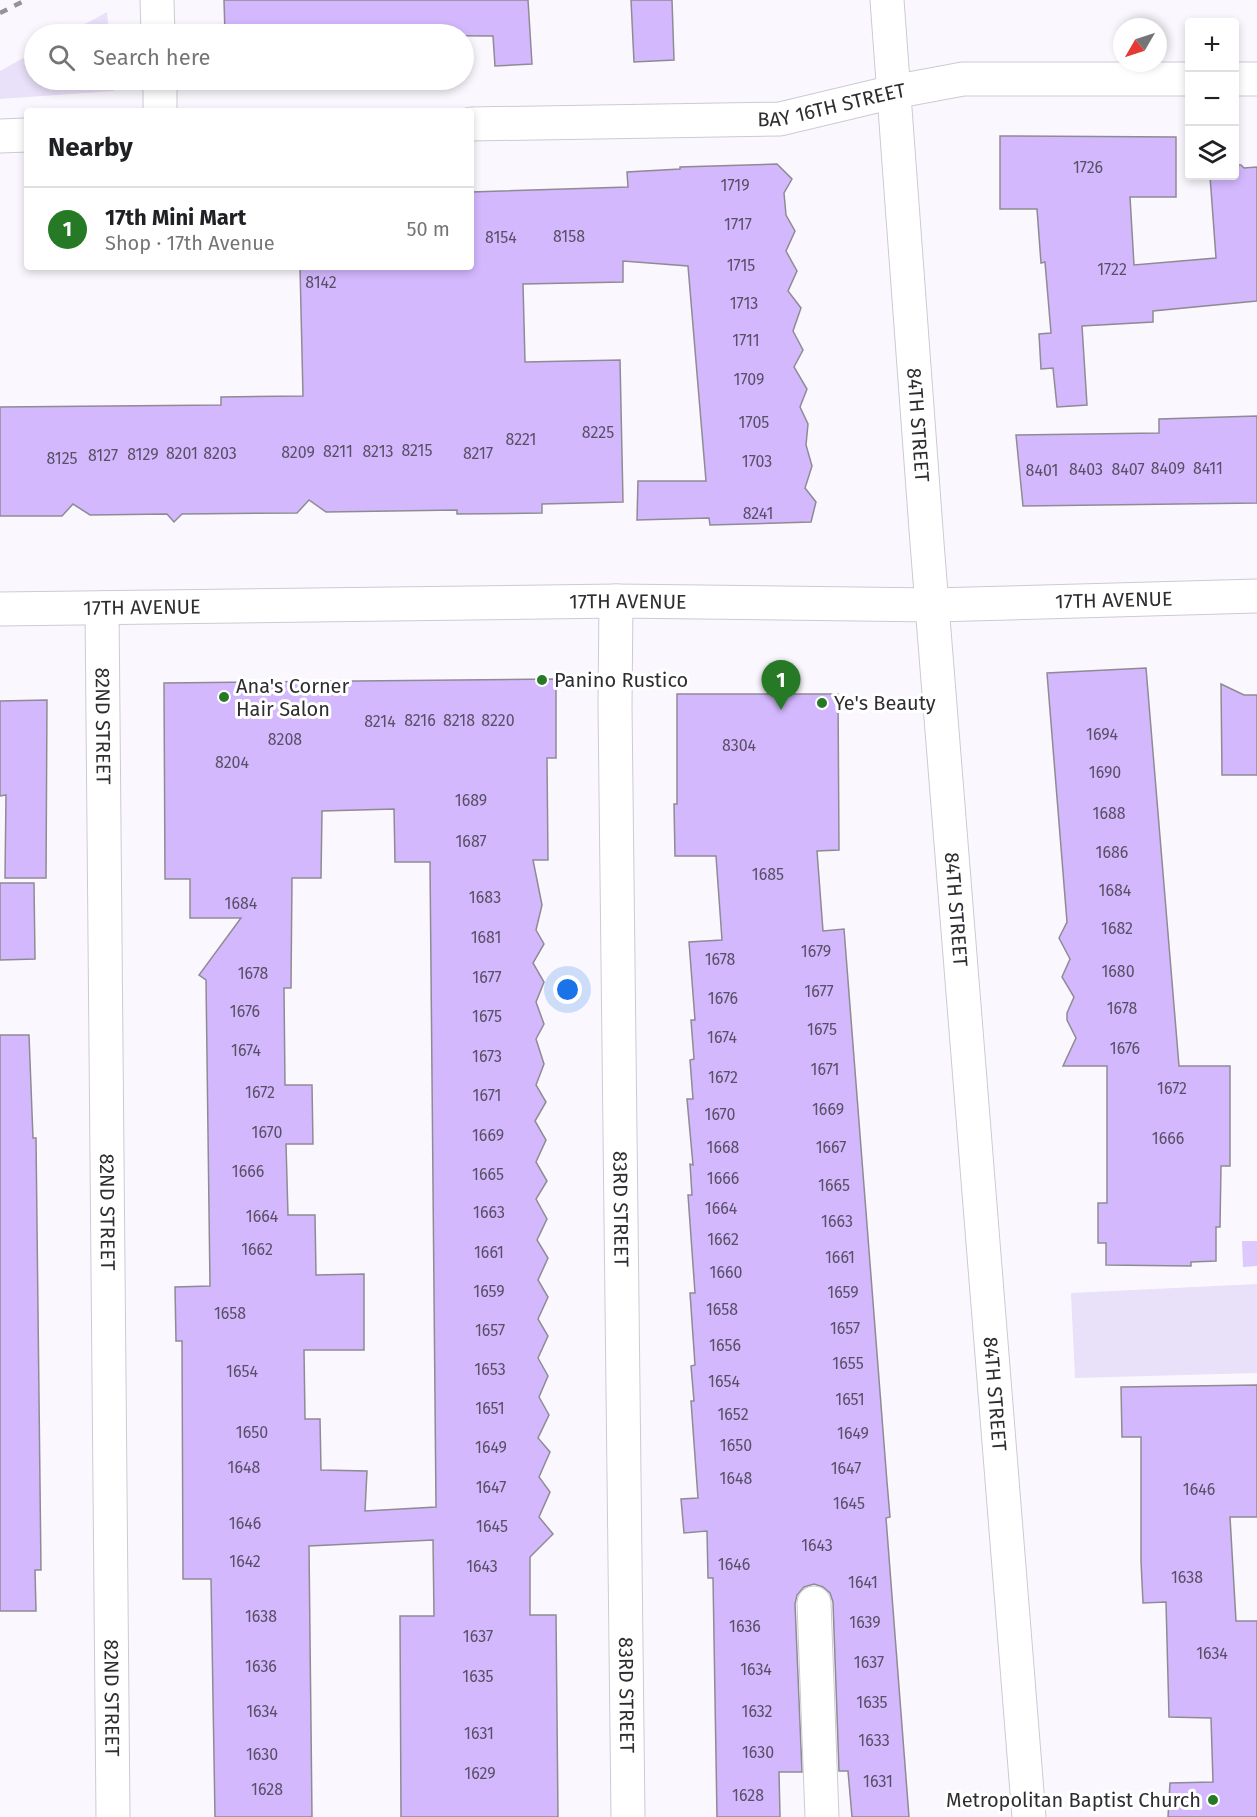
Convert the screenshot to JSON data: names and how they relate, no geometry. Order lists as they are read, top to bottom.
{
  "streets": {
    "street": [
      "BAY 16TH STREET",
      "84TH STREET",
      "17TH AVENUE",
      "82ND STREET",
      "83RD STREET"
    ]
  },
  "crossings": [
    ["BAY 16TH STREET", "84TH STREET"],
    ["84TH STREET", "17TH AVENUE"],
    ["17TH AVENUE", "82ND STREET"],
    ["17TH AVENUE", "83RD STREET"]
  ],
  "places": [
    "Panino Rustico",
    "Ana's Corner Hair Salon",
    "Ye's Beauty",
    "Metropolitan Baptist Church"
  ],
  "house_numbers": [
    "1726",
    "1719",
    "1717",
    "8158",
    "8154",
    "1715",
    "1722",
    "8142",
    "1713",
    "1711",
    "1709",
    "1705",
    "8225",
    "8221",
    "8215",
    "8211",
    "8213",
    "8209",
    "8201",
    "8203",
    "8217",
    "8129",
    "8127",
    "8125",
    "1703",
    "8409",
    "8411",
    "8403",
    "8407",
    "8401",
    "8241",
    "8216",
    "8218",
    "8220",
    "8214",
    "1694",
    "8208",
    "8304",
    "8204",
    "1690",
    "1689",
    "1688",
    "1687",
    "1686",
    "1685",
    "1684",
    "1683",
    "1684",
    "1682",
    "1681",
    "1679",
    "1678",
    "1680",
    "1678",
    "1677",
    "1677",
    "1676",
    "1678",
    "1676",
    "1675",
    "1675",
    "1674",
    "1676",
    "1674",
    "1673",
    "1671",
    "1672",
    "1672",
    "1672",
    "1671",
    "1669",
    "1670",
    "1670",
    "1669",
    "1666",
    "1668",
    "1667",
    "1666",
    "1665",
    "1666",
    "1665",
    "1664",
    "1663",
    "1664",
    "1663",
    "1662",
    "1662",
    "1661",
    "1661",
    "1660",
    "1659",
    "1659",
    "1658",
    "1658",
    "1657",
    "1657",
    "1656",
    "1655",
    "1653",
    "1654",
    "1654",
    "1651",
    "1651",
    "1652",
    "1650",
    "1649",
    "1650",
    "1649",
    "1648",
    "1647",
    "1648",
    "1647",
    "1646",
    "1645",
    "1646",
    "1645",
    "1643",
    "1642",
    "1646",
    "1643",
    "1638",
    "1641",
    "1638",
    "1639",
    "1636",
    "1637",
    "1634",
    "1637",
    "1636",
    "1634",
    "1635",
    "1635",
    "1634",
    "1632",
    "1631",
    "1633",
    "1630",
    "1630",
    "1629",
    "1631",
    "1628",
    "1628"
  ],
  "north": "bottom left",
  "page": {
    "map_buttons": ["+", "−"],
    "search": "Search here",
    "heading": "Nearby",
    "list": [
      {
        "mark": "1",
        "name": "17th Mini Mart",
        "note": "Shop · 17th Avenue",
        "value": "50 m"
      }
    ],
    "pins": "1"
  }
}
